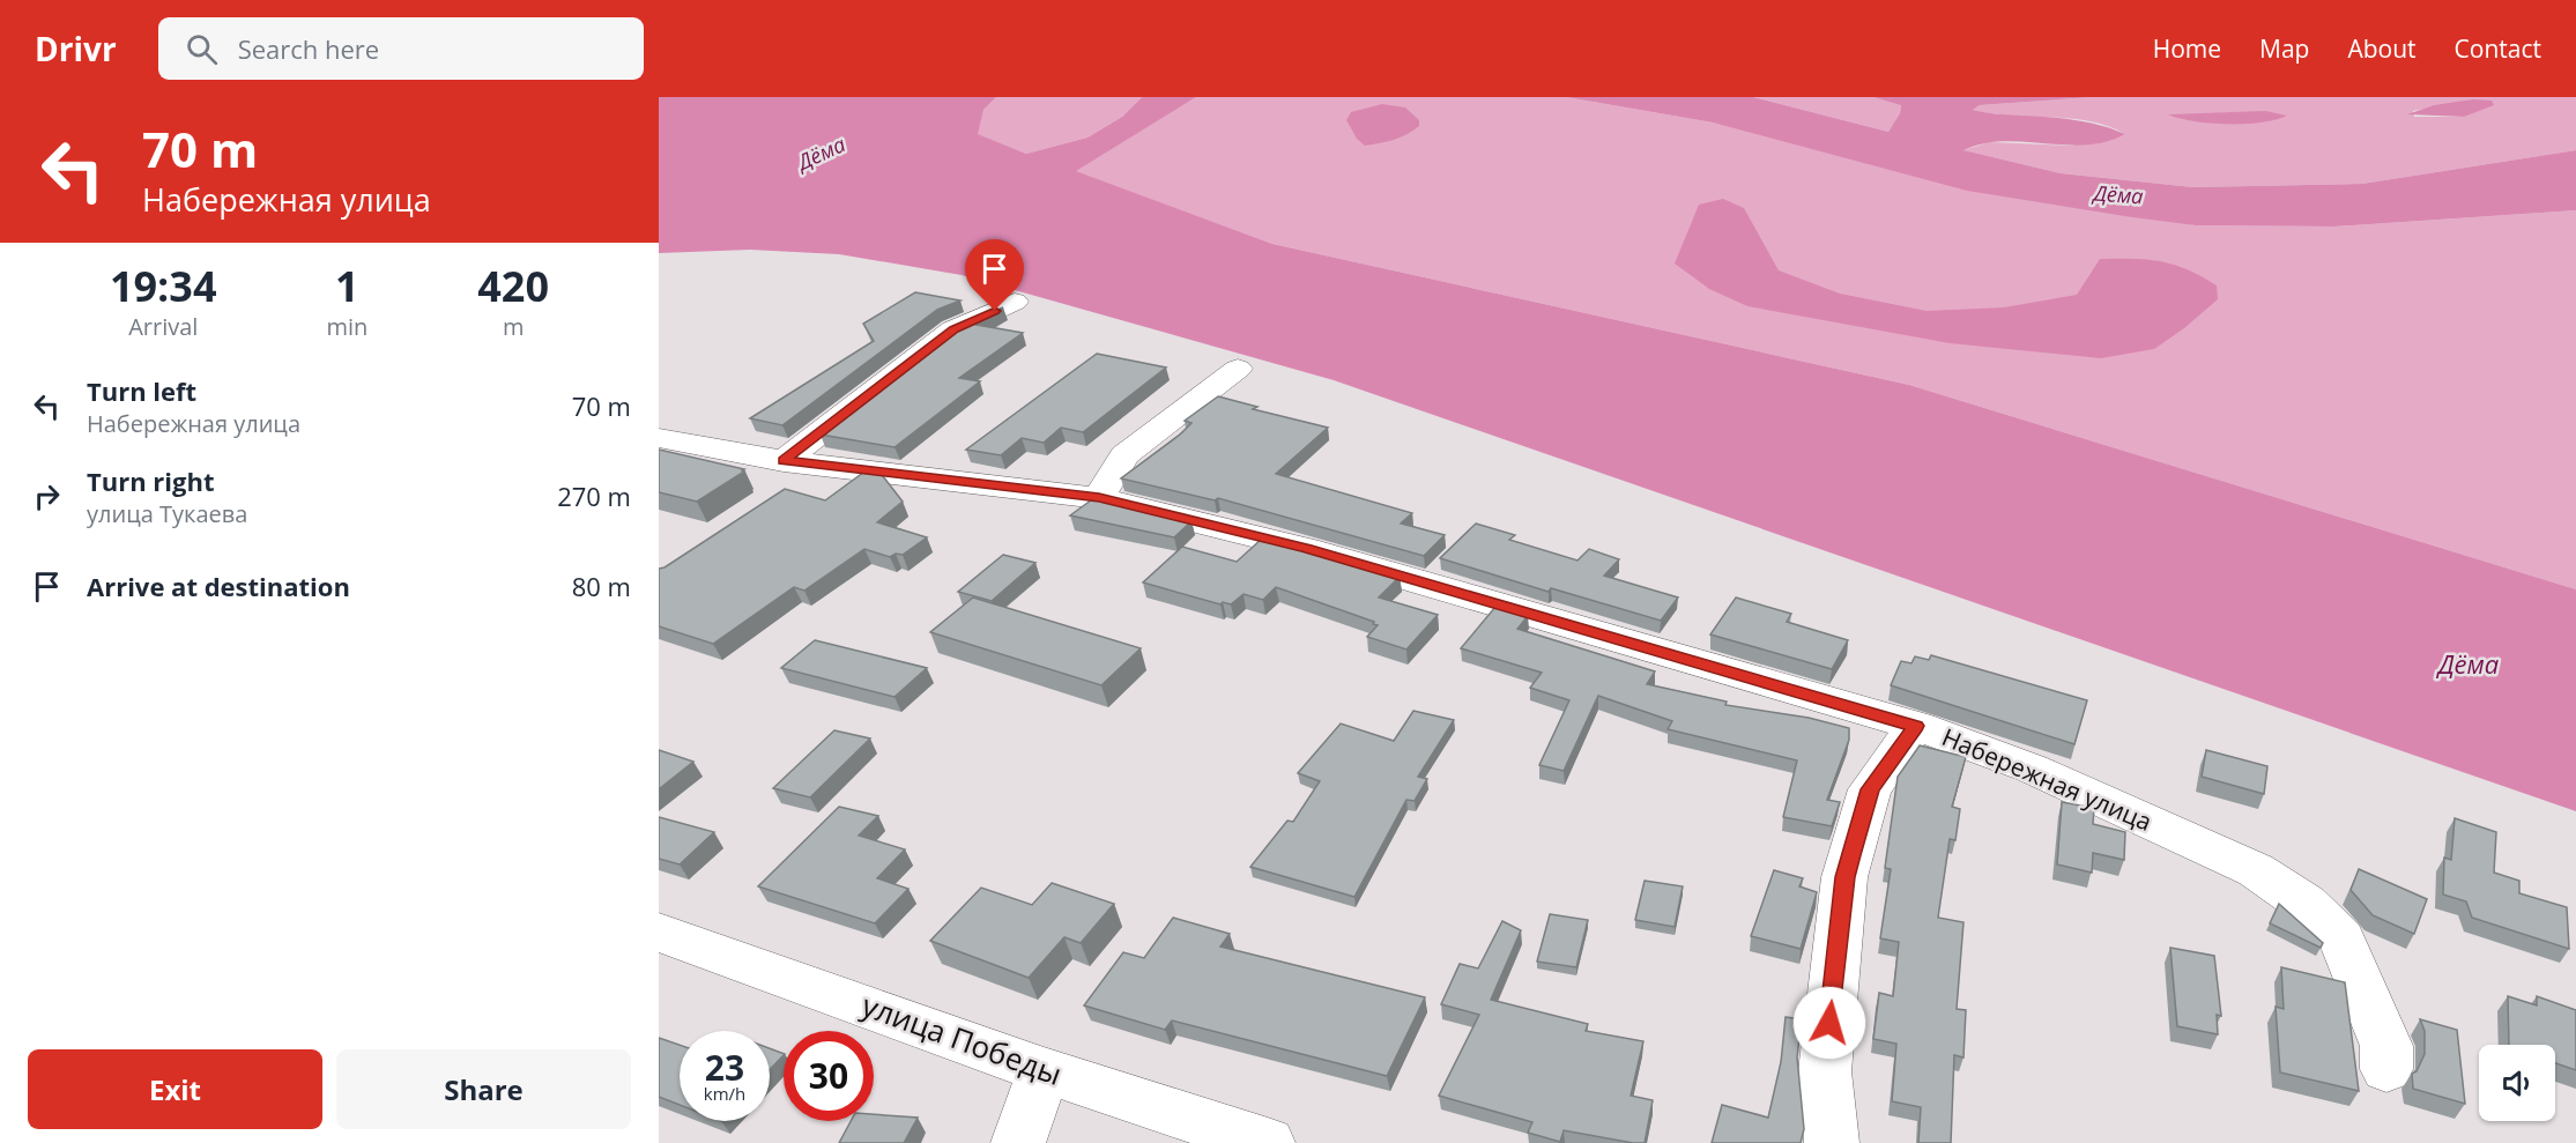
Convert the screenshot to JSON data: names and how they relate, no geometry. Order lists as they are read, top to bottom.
{
  "streets": {
    "street": ["Набережная улица", "улица Победы"]
  },
  "water": ["Дёма"],
  "page": {
    "header": "Drivr",
    "search": "Search here",
    "nav": [
      "Home",
      "Map",
      "About",
      "Contact"
    ],
    "turn": ["70 m", "Набережная улица"],
    "eta": [
      "19:34",
      "Arrival",
      "1",
      "min",
      "420",
      "m"
    ],
    "list": [
      {
        "name": "Turn left",
        "note": "Набережная улица",
        "value": "70 m"
      },
      {
        "name": "Turn right",
        "note": "улица Тукаева",
        "value": "270 m"
      },
      {
        "name": "Arrive at destination",
        "value": "80 m"
      }
    ],
    "speed": "23 km/h",
    "limit": "30",
    "buttons": ["Exit", "Share"]
  }
}
